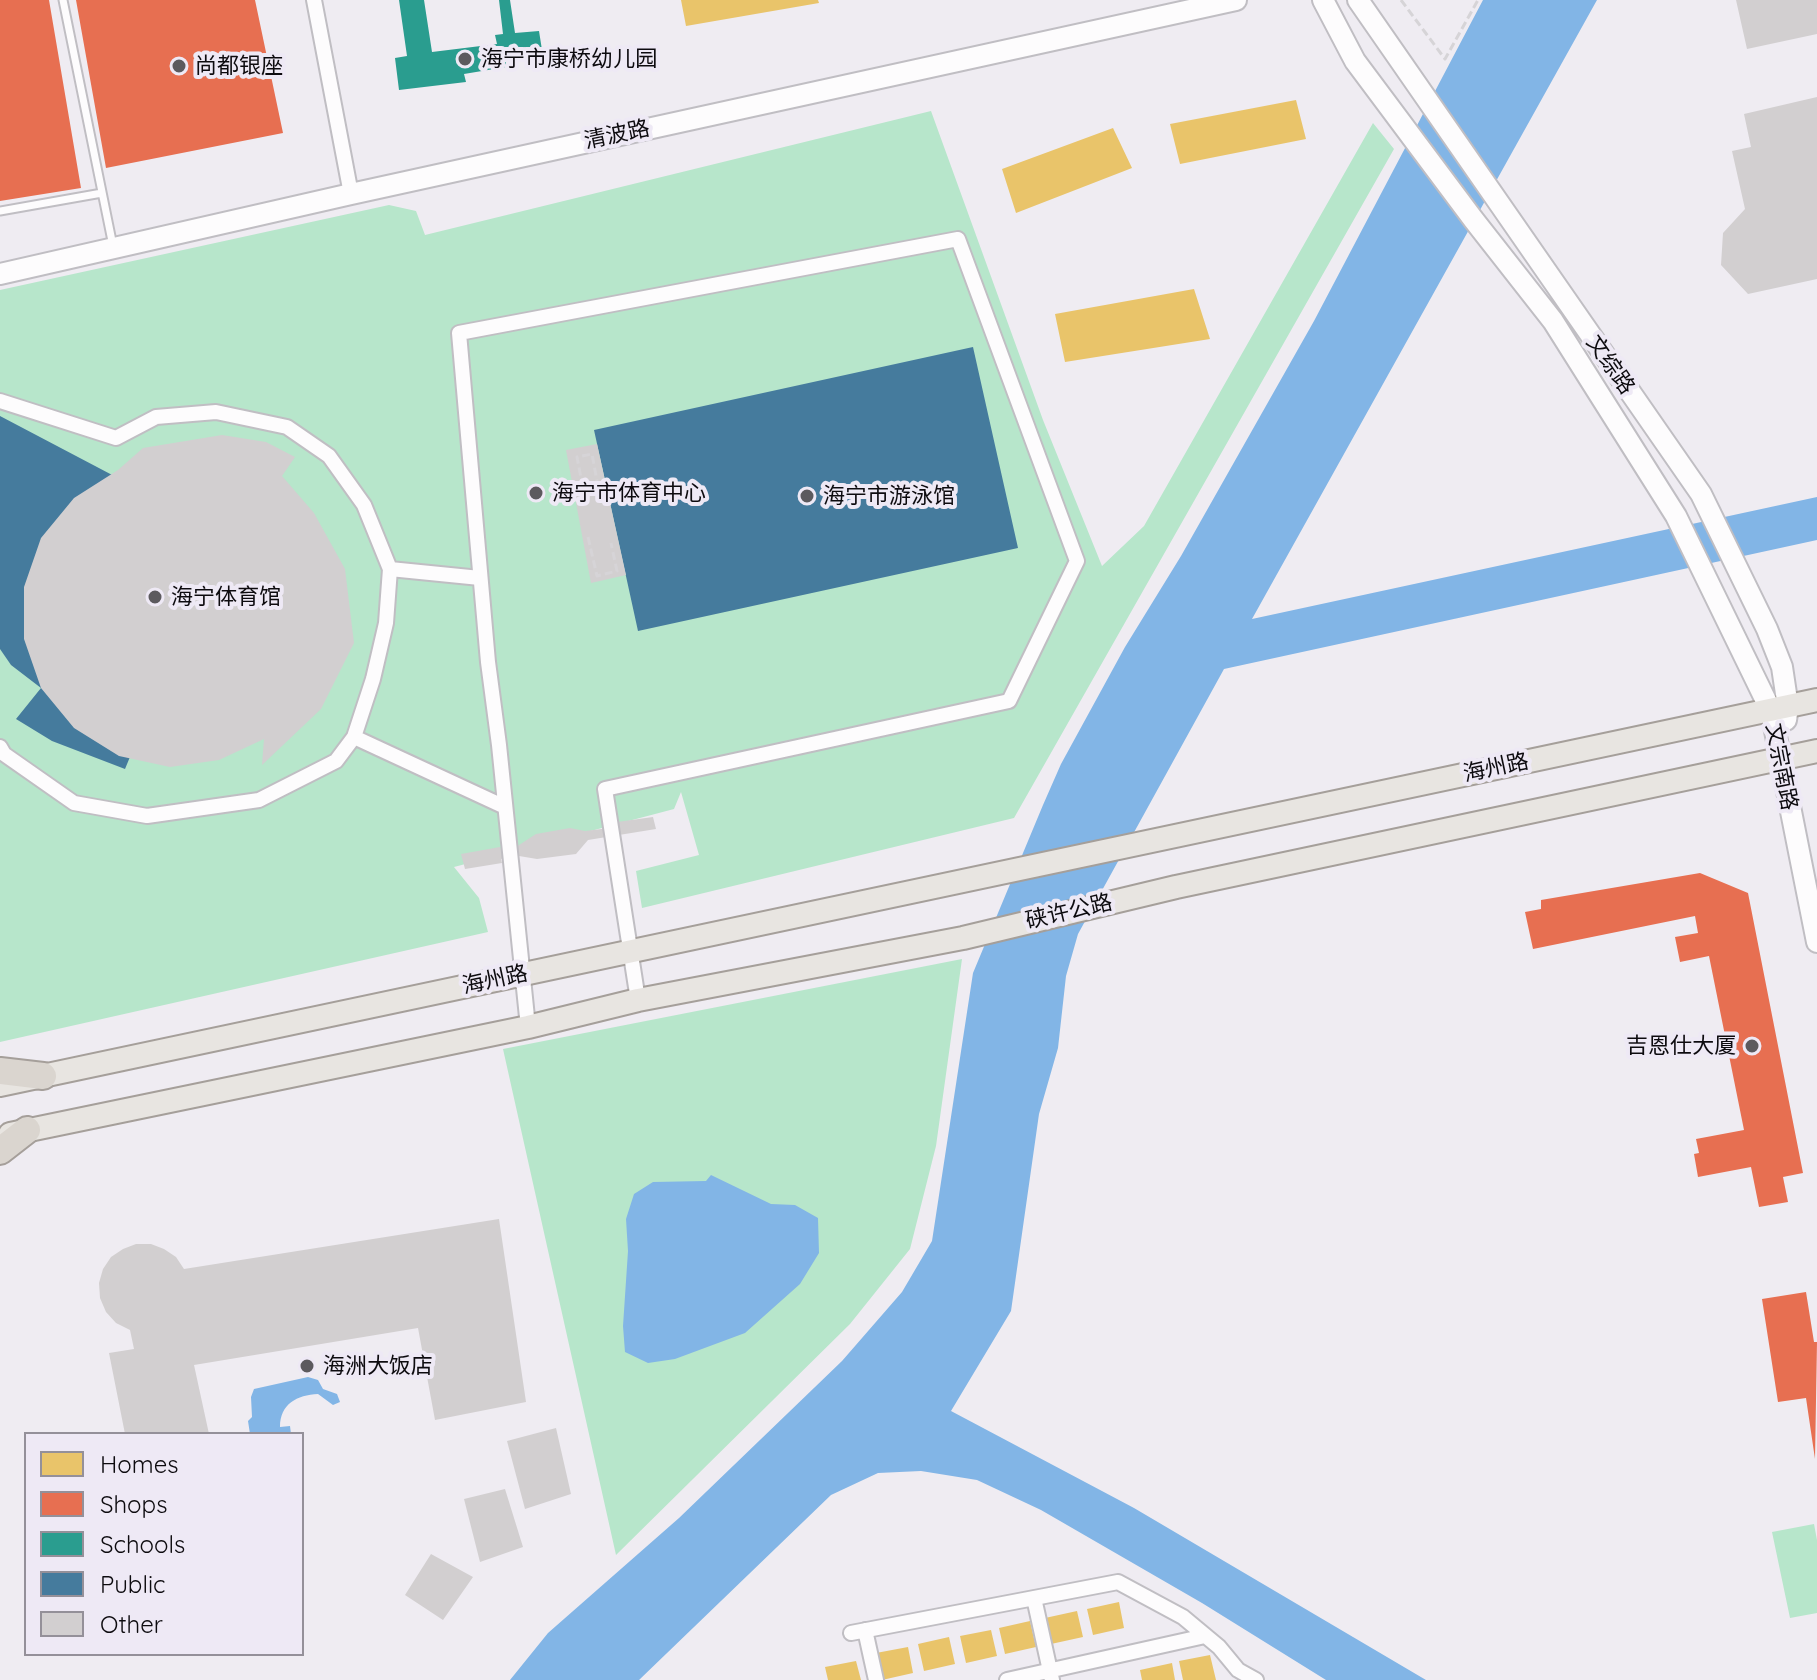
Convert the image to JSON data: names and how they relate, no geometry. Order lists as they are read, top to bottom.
{
  "streets": {
    "main road": [
      "清波路",
      "文综路",
      "文宗南路",
      "海州路",
      "硖许公路"
    ]
  },
  "crossings": [
    ["文综路", "文宗南路"],
    ["文综路", "海州路"],
    ["文综路", "硖许公路"],
    ["文宗南路", "海州路"],
    ["文宗南路", "硖许公路"]
  ],
  "places": [
    "海宁市康桥幼儿园",
    "尚都银座",
    "海宁市体育中心",
    "海宁市游泳馆",
    "海宁体育馆",
    "吉恩仕大厦",
    "海洲大饭店"
  ],
  "legend": [
    "Homes",
    "Shops",
    "Schools",
    "Public",
    "Other"
  ]
}
